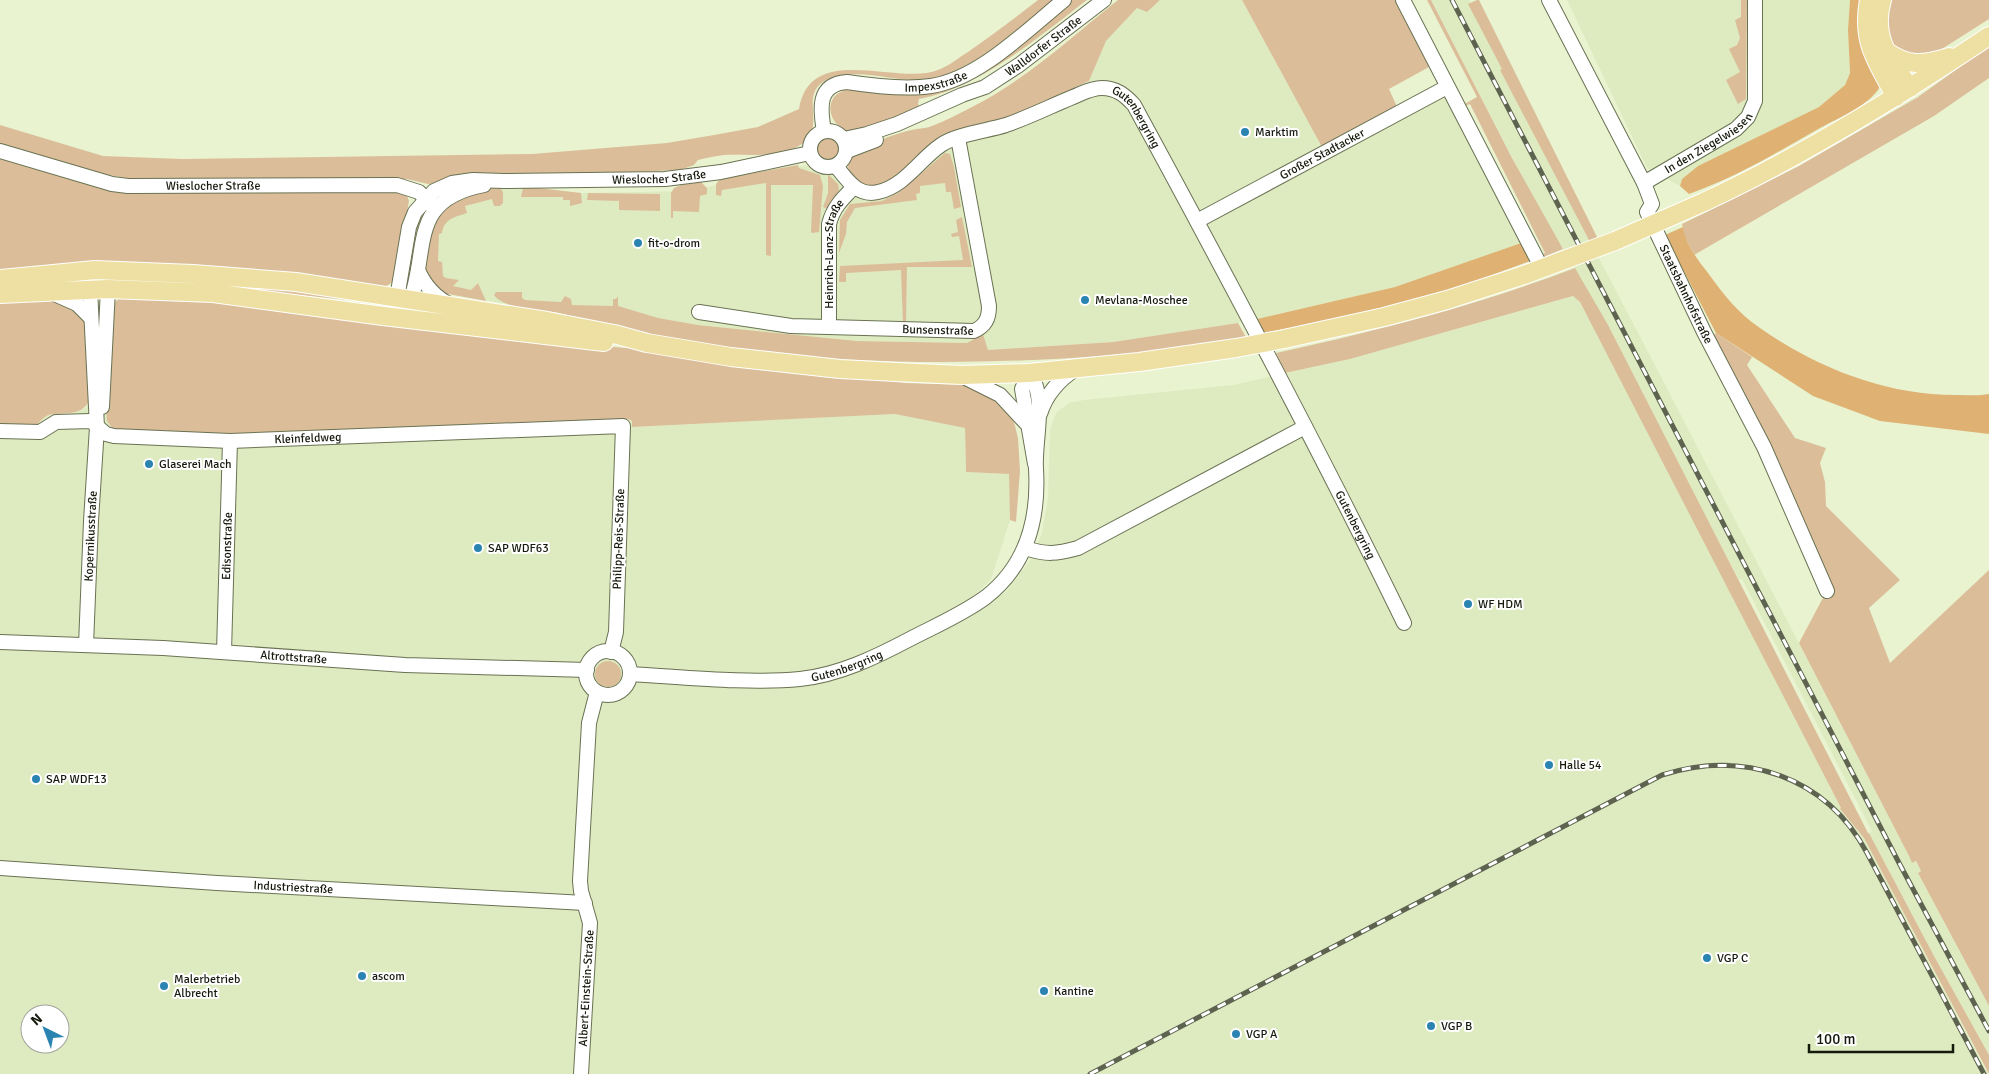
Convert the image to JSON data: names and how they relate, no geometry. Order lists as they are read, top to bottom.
{
  "streets": {
    "street": [
      "Walldorfer Straße",
      "Impexstraße",
      "Gutenbergring",
      "In den Ziegelwiesen",
      "Großer Stadtacker",
      "Wieslocher Straße",
      "Heinrich-Lanz-Straße",
      "Staatsbahnhofstraße",
      "Bunsenstraße",
      "Kleinfeldweg",
      "Kopernikusstraße",
      "Philipp-Reis-Straße",
      "Edisonstraße",
      "Altrottstraße",
      "Industriestraße",
      "Albert-Einstein-Straße"
    ]
  },
  "crossings": [
    ["Walldorfer Straße", "Impexstraße"],
    ["Walldorfer Straße", "Wieslocher Straße"],
    ["Impexstraße", "Wieslocher Straße"],
    ["Gutenbergring", "Großer Stadtacker"],
    ["Gutenbergring", "Heinrich-Lanz-Straße"],
    ["Gutenbergring", "Bunsenstraße"],
    ["Gutenbergring", "Philipp-Reis-Straße"],
    ["Gutenbergring", "Altrottstraße"],
    ["In den Ziegelwiesen", "Staatsbahnhofstraße"],
    ["Heinrich-Lanz-Straße", "Bunsenstraße"],
    ["Kleinfeldweg", "Kopernikusstraße"],
    ["Kleinfeldweg", "Philipp-Reis-Straße"],
    ["Kleinfeldweg", "Edisonstraße"],
    ["Kopernikusstraße", "Altrottstraße"],
    ["Philipp-Reis-Straße", "Altrottstraße"],
    ["Edisonstraße", "Altrottstraße"],
    ["Industriestraße", "Albert-Einstein-Straße"]
  ],
  "places": [
    "Marktim",
    "fit-o-drom",
    "Mevlana-Moschee",
    "Glaserei Mach",
    "SAP WDF63",
    "WF HDM",
    "Halle 54",
    "SAP WDF13",
    "VGP C",
    "ascom",
    "Malerbetrieb Albrecht",
    "Kantine",
    "VGP B",
    "VGP A"
  ],
  "scale_bar": "100 m",
  "north": "top left"
}
